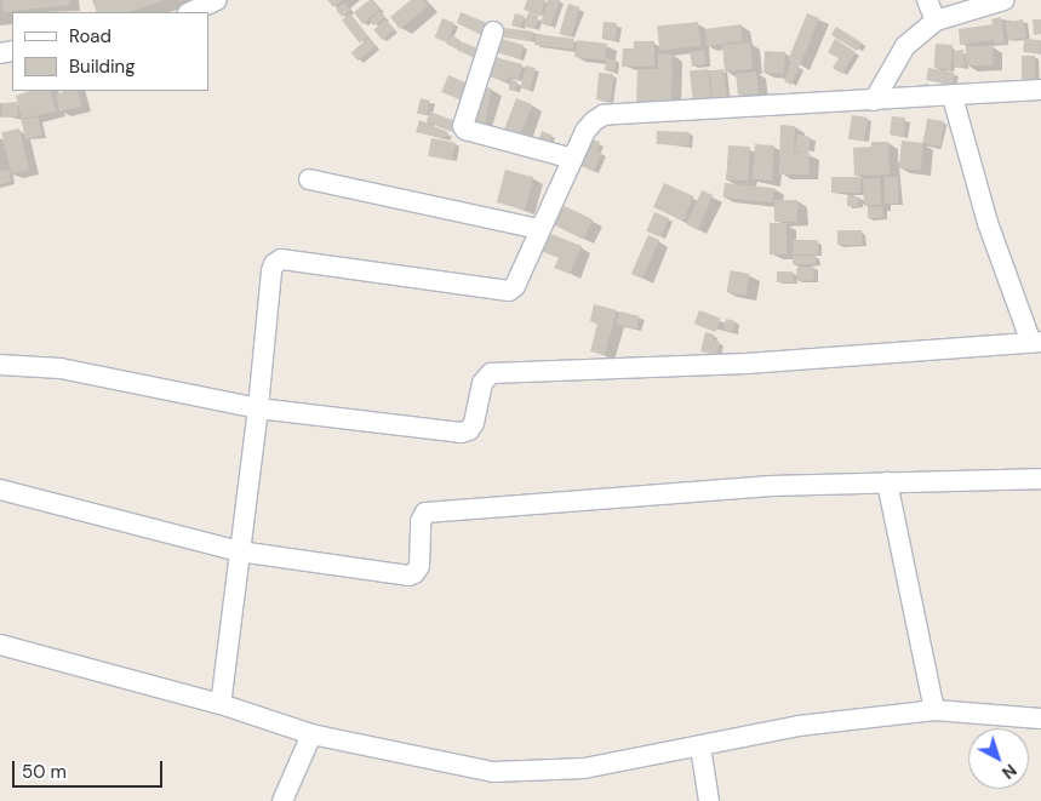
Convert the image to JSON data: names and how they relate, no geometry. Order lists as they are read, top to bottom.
{
  "legend": ["Road", "Building"],
  "scale_bar": "50 m",
  "north": "bottom right"
}
